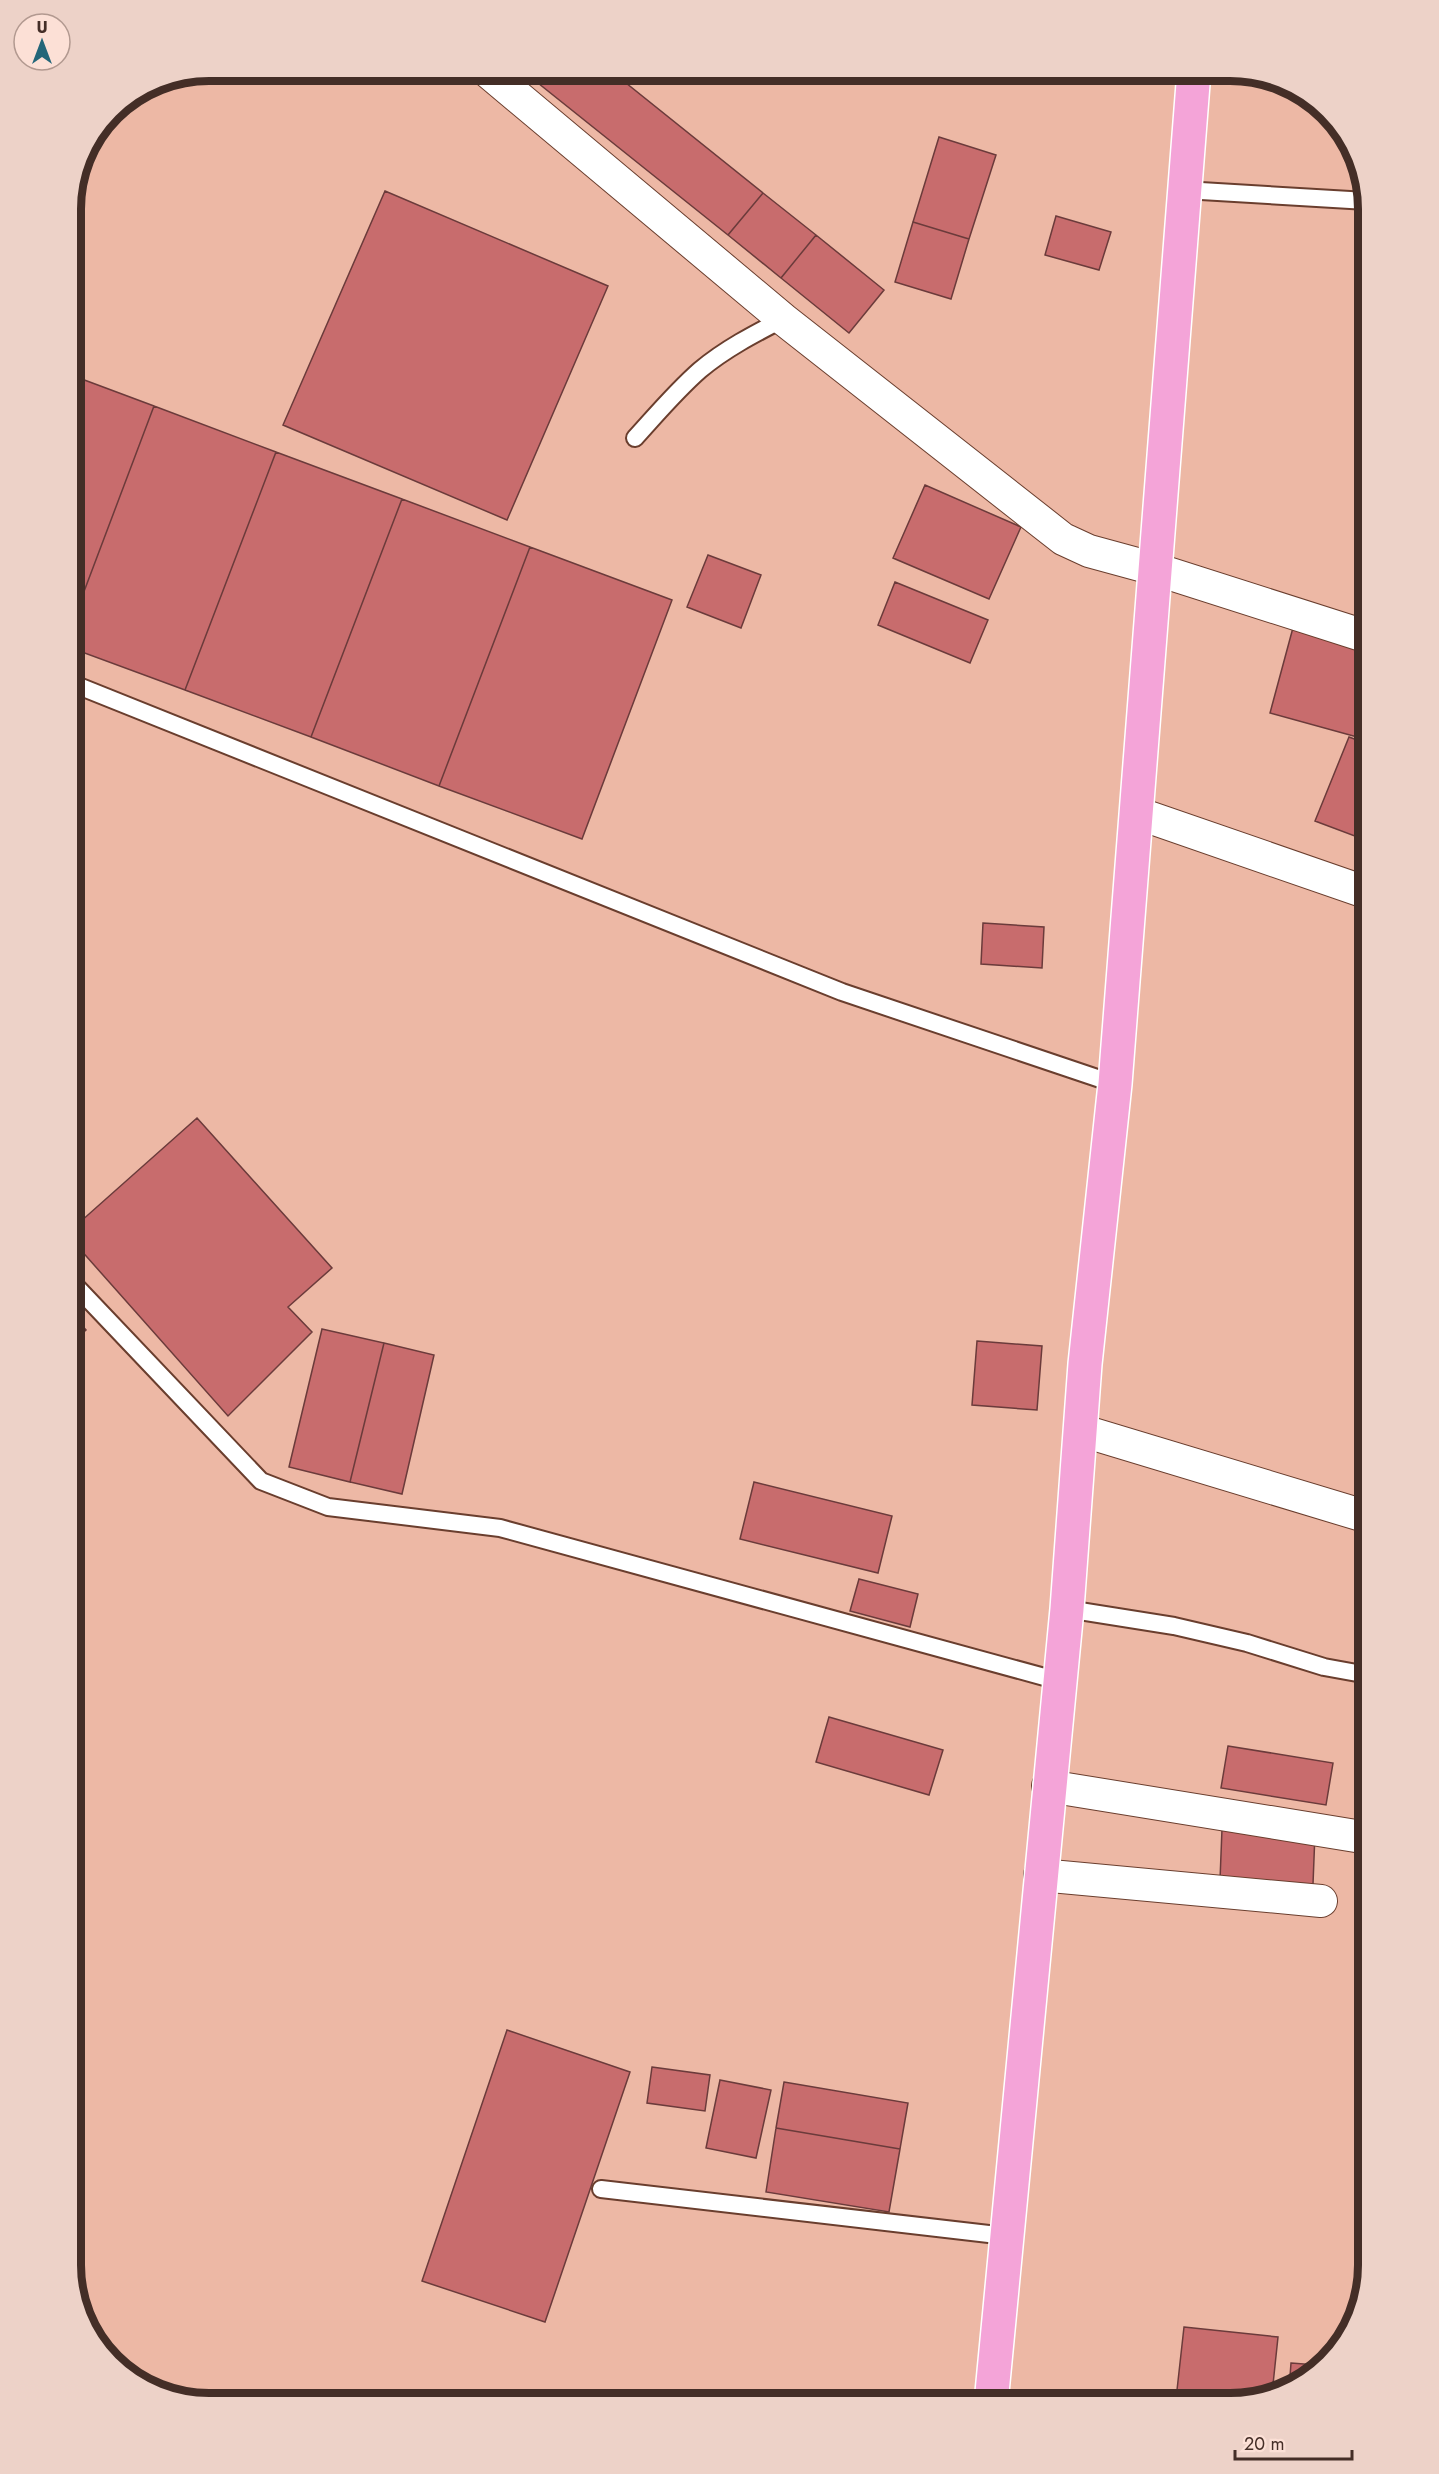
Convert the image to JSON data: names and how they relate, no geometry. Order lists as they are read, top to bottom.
{
  "scale_bar": "20 m",
  "north": "top"
}
